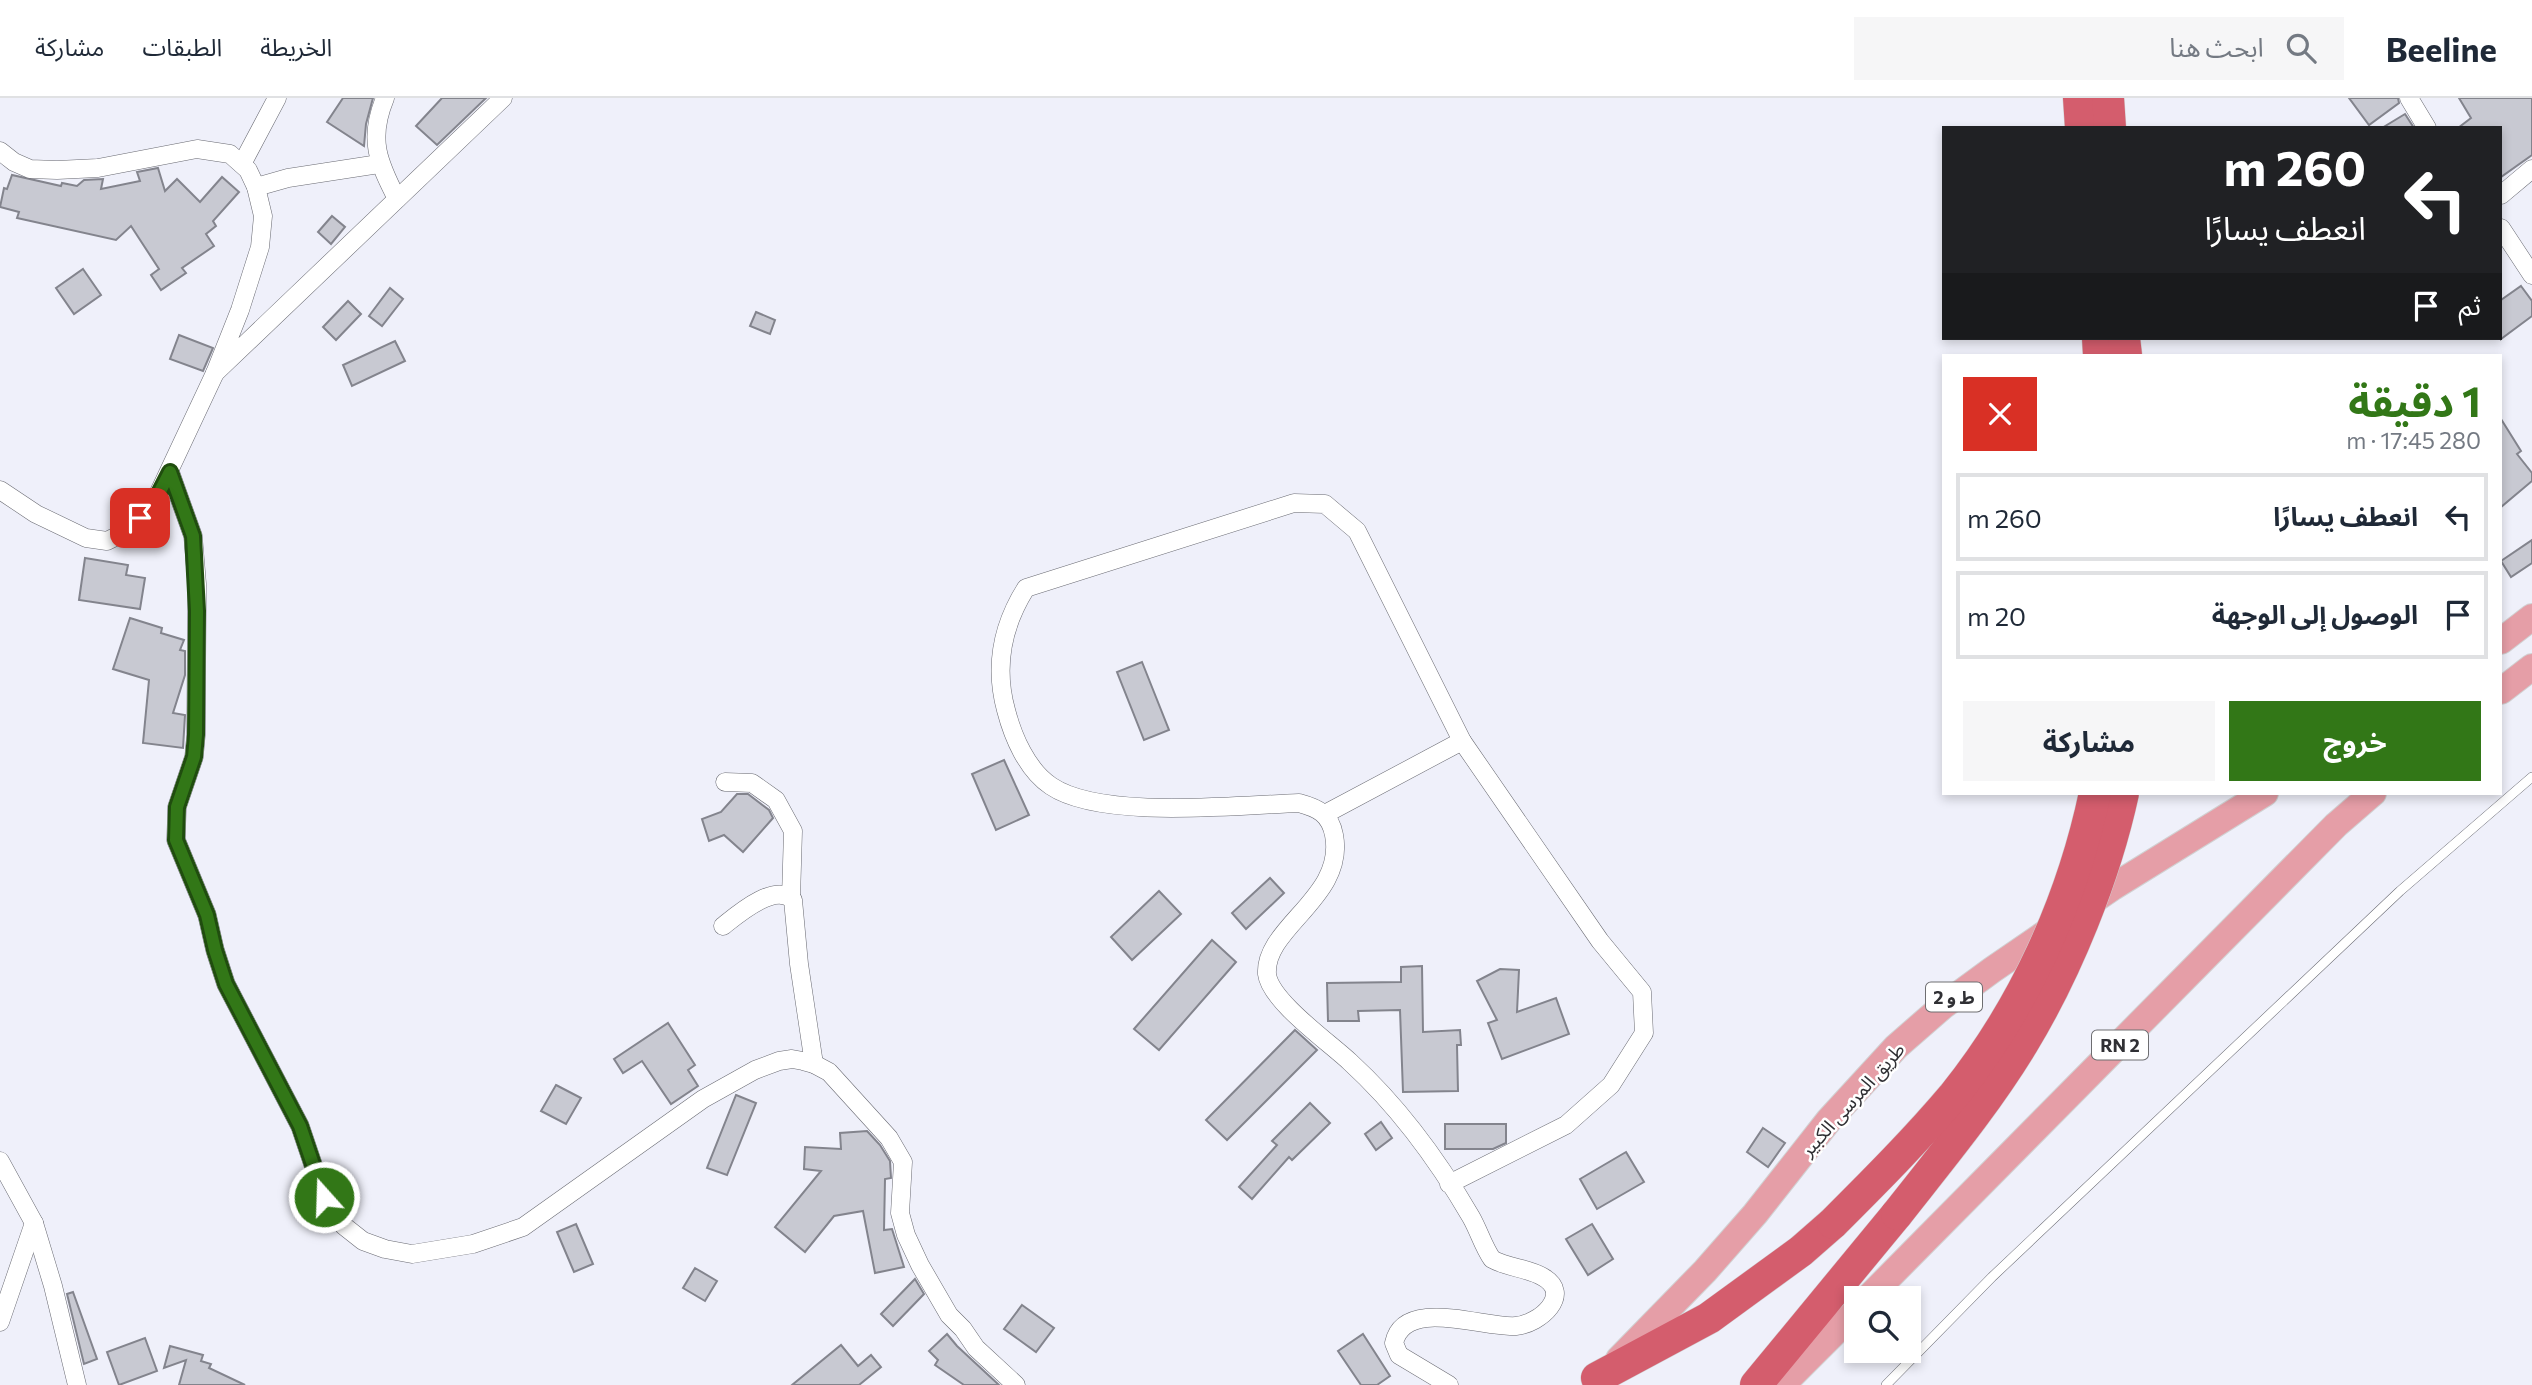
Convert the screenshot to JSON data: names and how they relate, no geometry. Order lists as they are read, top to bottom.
{
  "streets": {
    "main road": ["ط و 2", "RN 2", "طريق المرسى الكبير"]
  },
  "page": {
    "header": "Beeline",
    "search": "ابحث هنا",
    "nav": ["الخريطة", "الطبقات", "مشاركة"],
    "turn": ["260 m", "انعطف يسارًا"],
    "then": "ثم",
    "heading": ["1 دقيقة", "280 m · 17:45"],
    "list": [
      {
        "name": "انعطف يسارًا",
        "value": "260 m"
      },
      {
        "name": "الوصول إلى الوجهة",
        "value": "20 m"
      }
    ],
    "buttons": ["خروج", "مشاركة"]
  }
}
